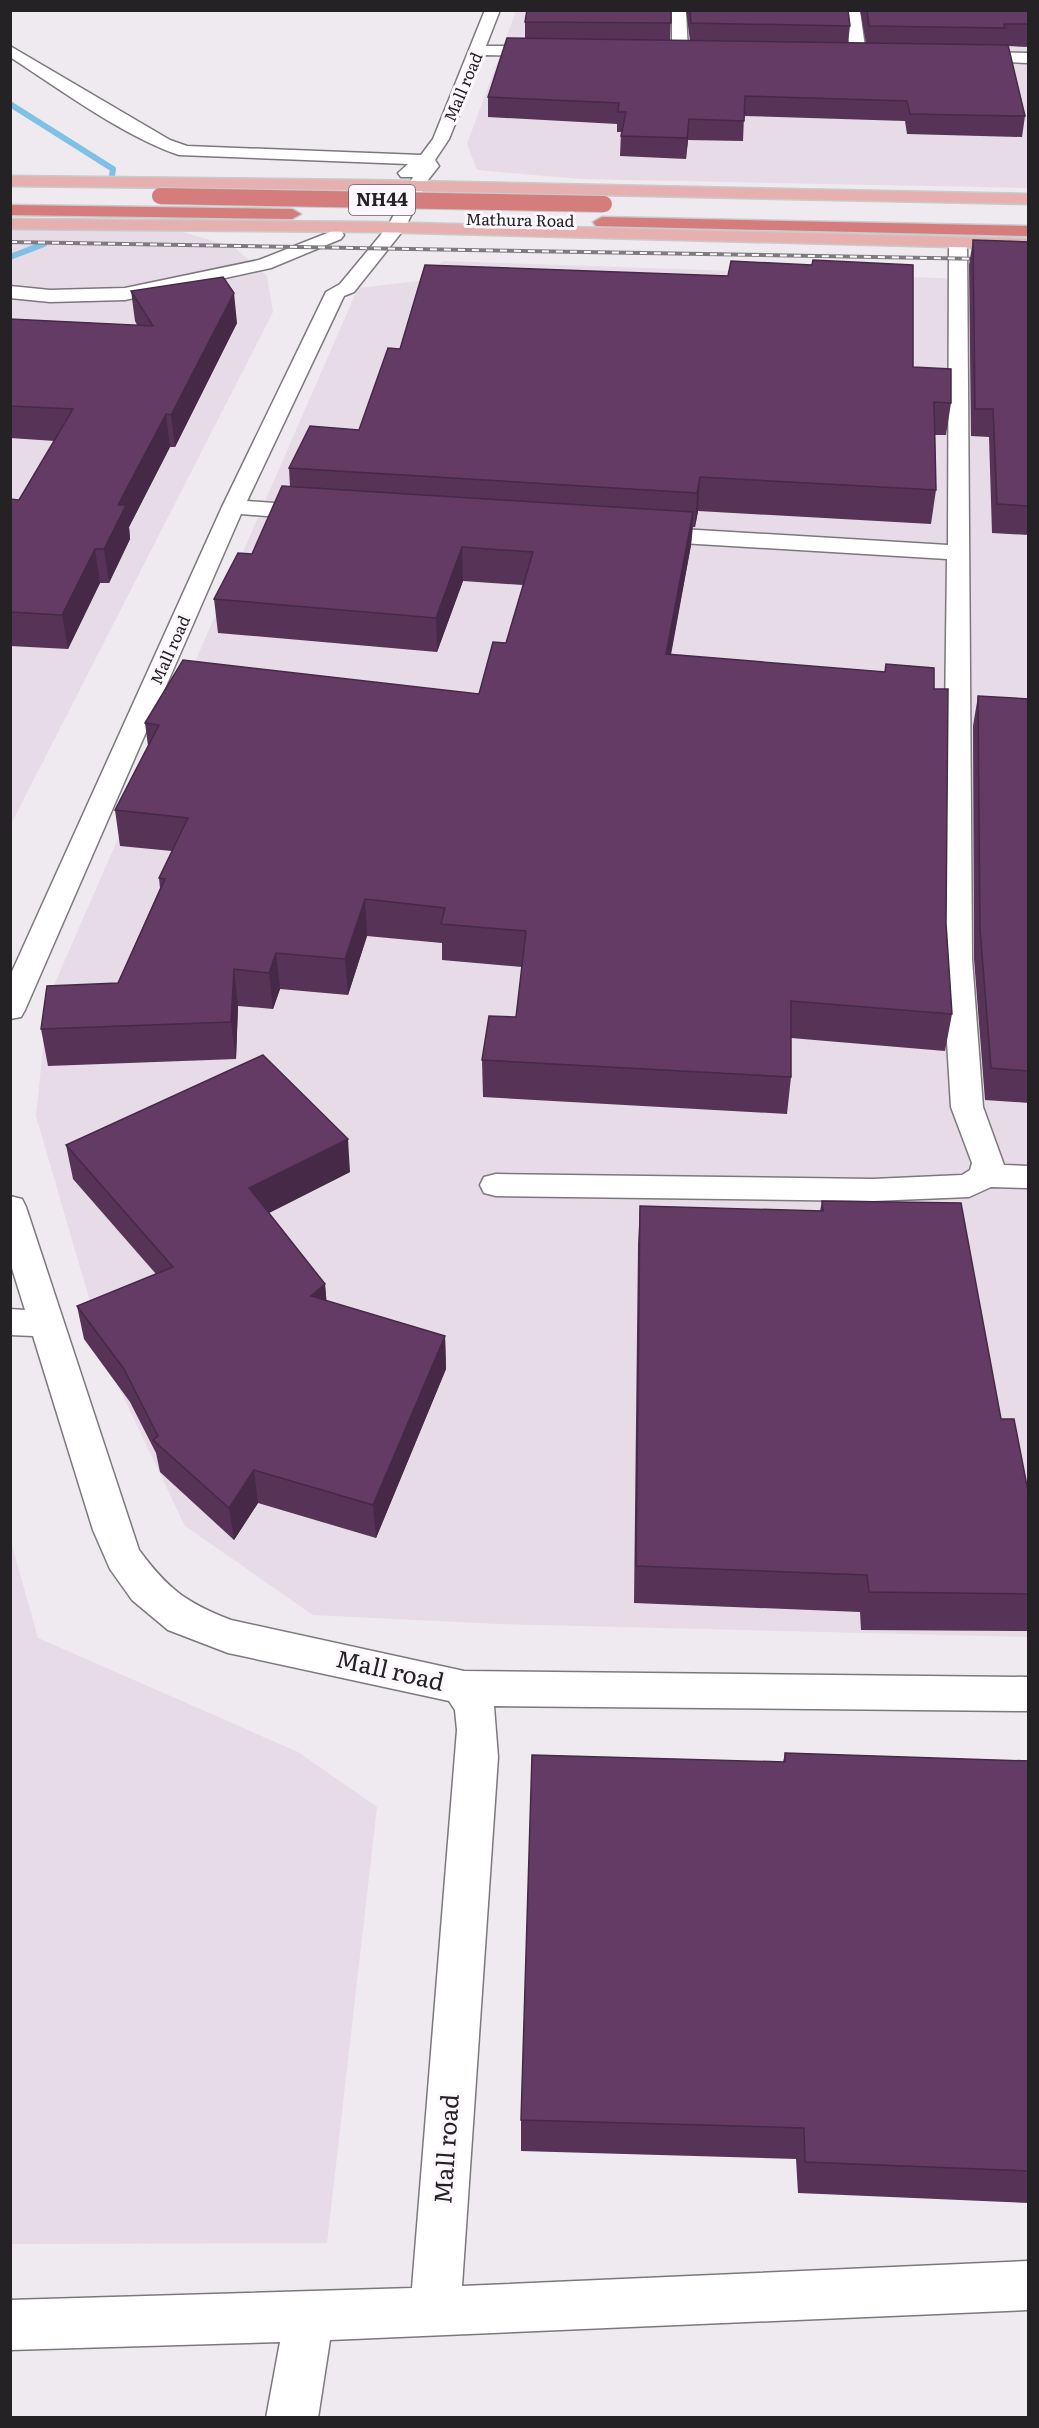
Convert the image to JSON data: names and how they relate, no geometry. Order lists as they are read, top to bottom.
{
  "streets": {
    "highway": ["NH44", "Mathura Road"],
    "street": ["Mall road"]
  }
}
